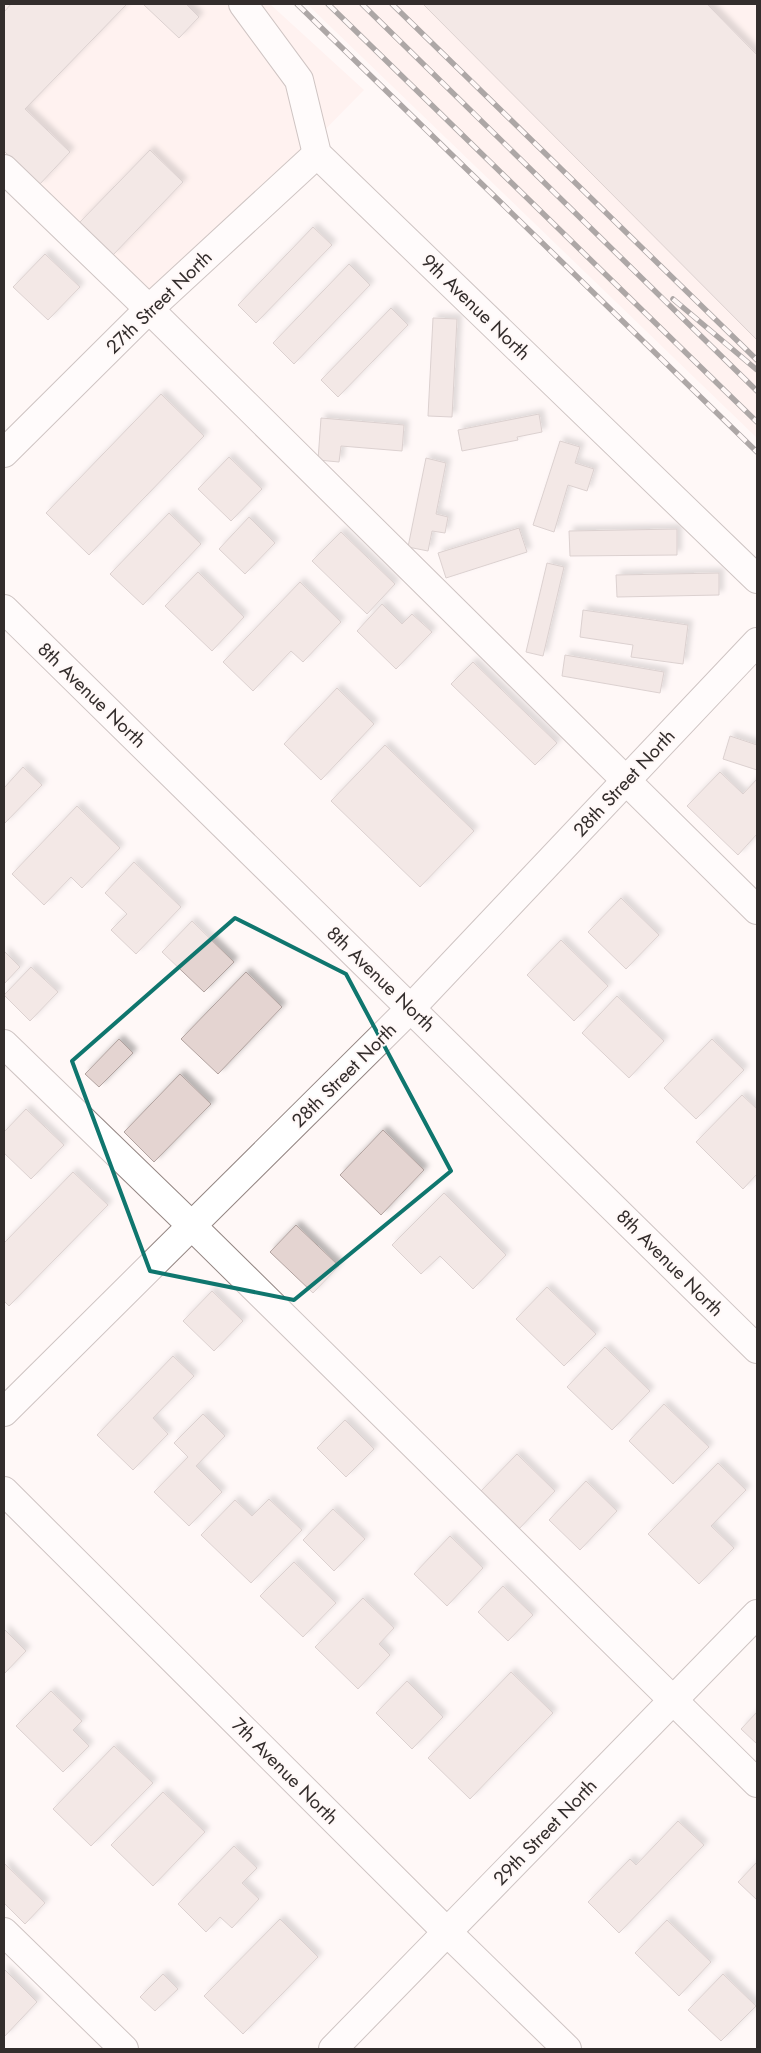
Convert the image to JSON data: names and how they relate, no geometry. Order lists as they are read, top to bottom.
{
  "streets": {
    "street": [
      "27th Street North",
      "9th Avenue North",
      "8th Avenue North",
      "28th Street North",
      "7th Avenue North",
      "29th Street North"
    ]
  },
  "crossings": [
    ["27th Street North", "9th Avenue North"],
    ["8th Avenue North", "28th Street North"],
    ["7th Avenue North", "29th Street North"]
  ]
}
